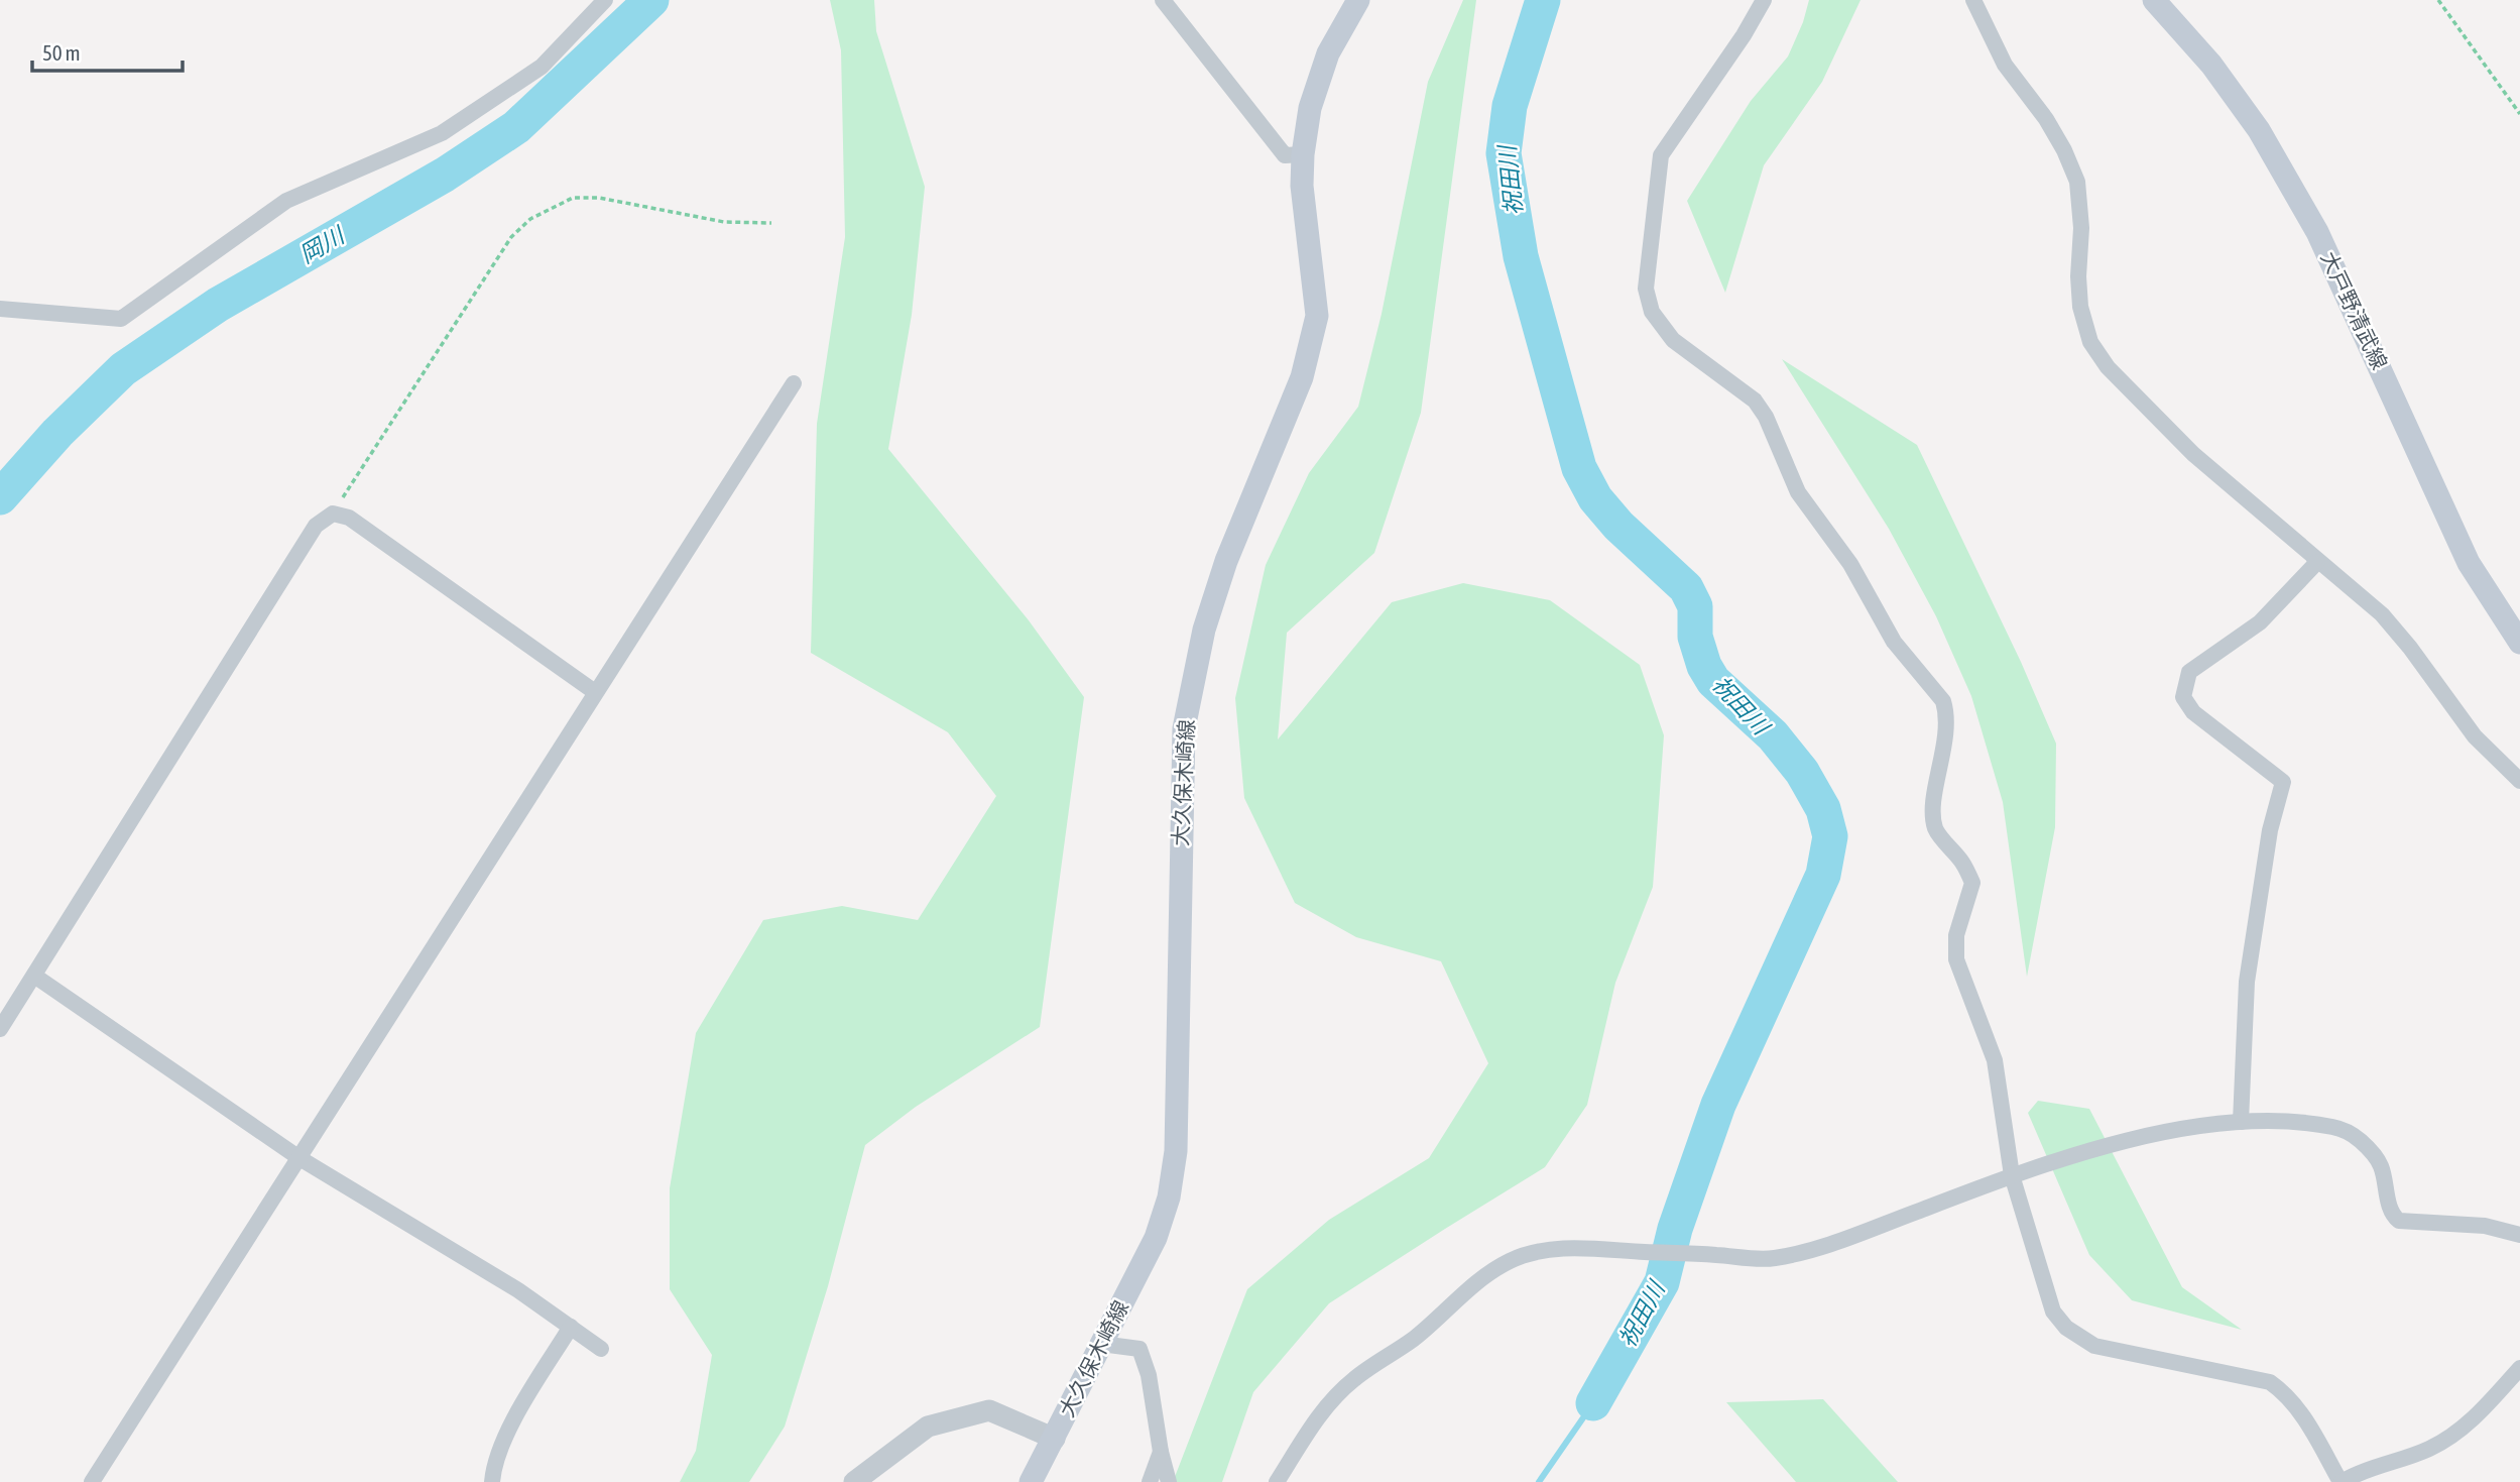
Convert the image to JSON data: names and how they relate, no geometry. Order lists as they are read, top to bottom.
{
  "streets": {
    "main road": ["大戸野清武線", "大久保木崎線"]
  },
  "water": ["祝田川", "岡川"],
  "scale_bar": "50 m"
}
